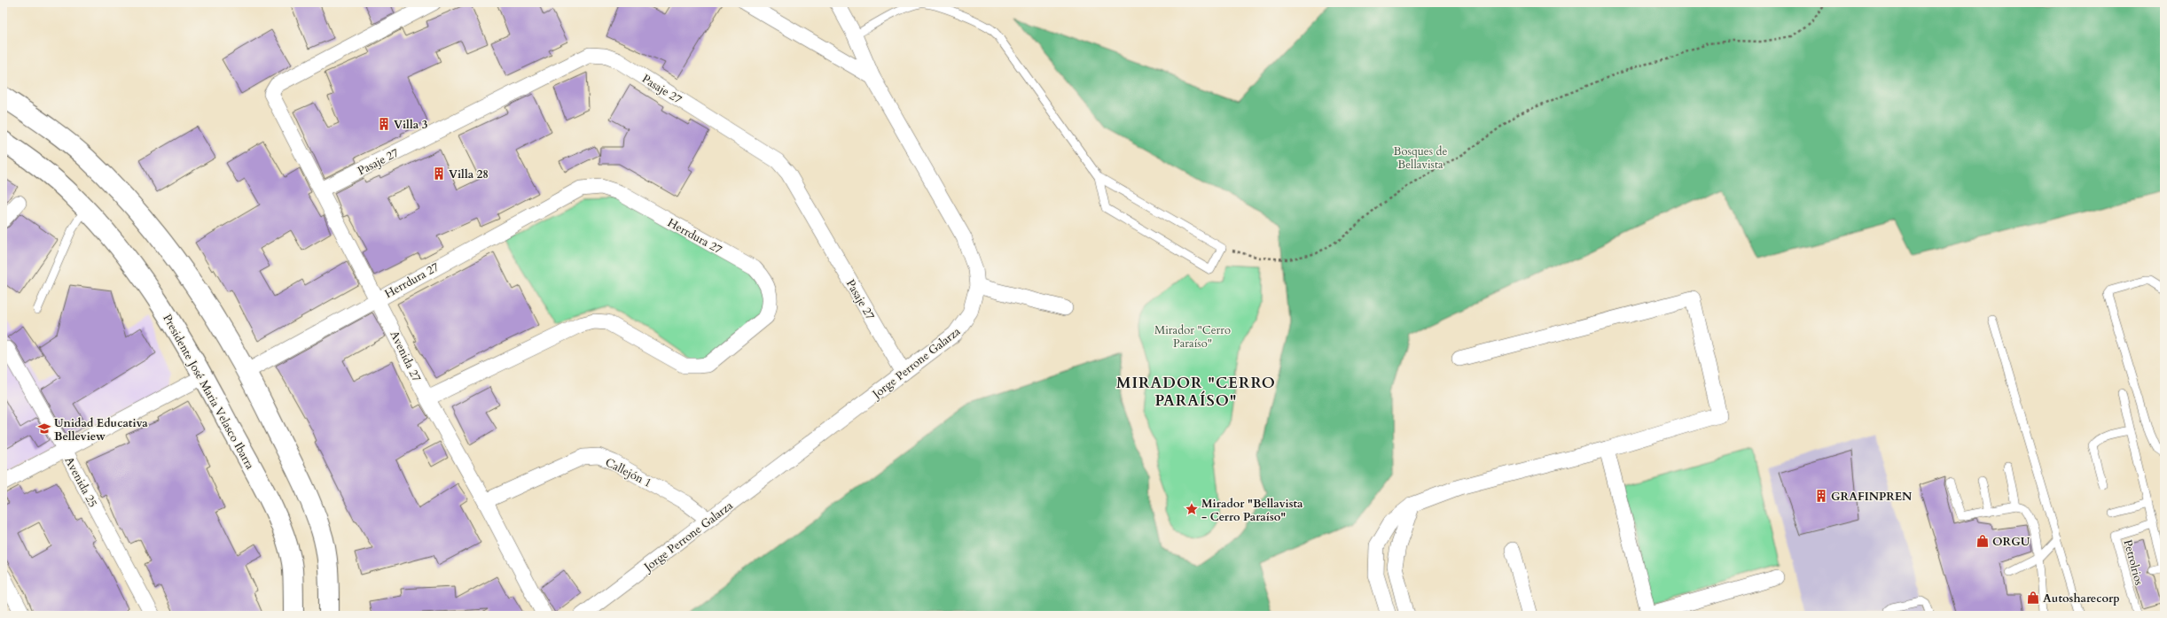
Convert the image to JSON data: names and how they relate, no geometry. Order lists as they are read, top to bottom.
{
  "streets": {
    "main road": ["Presidente José Maria Velasco Ibarra"],
    "street": [
      "Pasaje 27",
      "Herrdura 27",
      "Avenida 27",
      "Jorge Perrone Galarza",
      "Callejón 1",
      "Avenida 25"
    ],
    "lane": ["Petrolrios"]
  },
  "crossings": [
    ["Pasaje 27", "Avenida 27"],
    ["Pasaje 27", "Jorge Perrone Galarza"],
    ["Herrdura 27", "Avenida 27"],
    ["Avenida 27", "Callejón 1"],
    ["Jorge Perrone Galarza", "Callejón 1"]
  ],
  "districts": ["MIRADOR \"CERRO PARAÍSO\""],
  "parks": ["Bosques de Bellavista", "Mirador \"Cerro Paraíso\""],
  "places": {
    "building": ["Villa 3", "Villa 28", "GRAFINPREN"],
    "school or university": ["Unidad Educativa Belleview"],
    "place": ["Mirador \"Bellavista - Cerro Paraíso\""],
    "shop": ["ORGU", "Autosharecorp"]
  }
}
